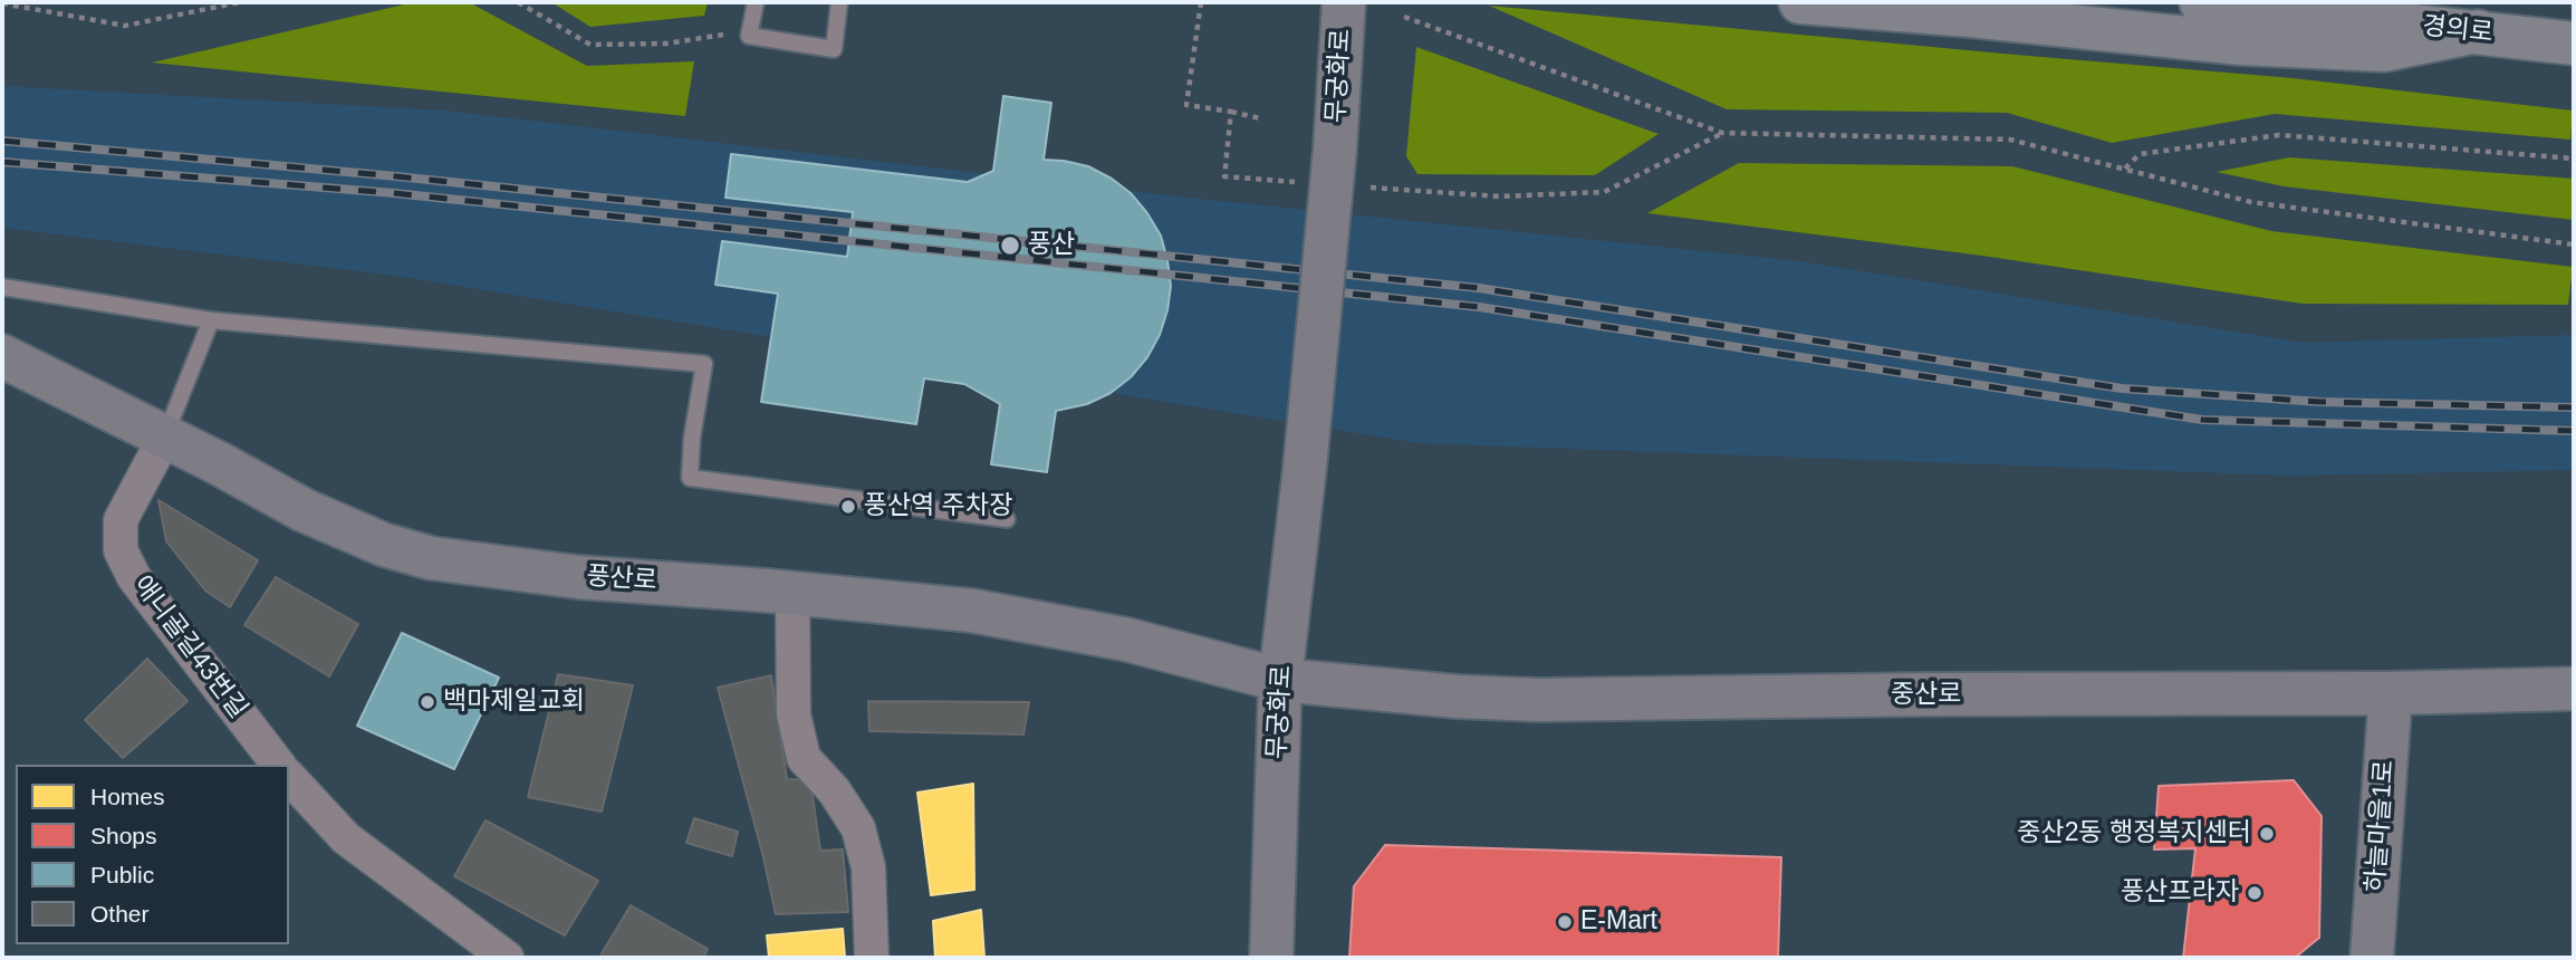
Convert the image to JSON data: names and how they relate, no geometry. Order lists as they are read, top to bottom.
{
  "streets": {
    "main road": [
      "경의로",
      "무궁화로",
      "풍산로",
      "중산로",
      "하늘마을1로"
    ],
    "street": ["애니골길43번길"]
  },
  "crossings": [
    ["무궁화로", "풍산로"],
    ["무궁화로", "중산로"],
    ["풍산로", "애니골길43번길"],
    ["풍산로", "중산로"],
    ["중산로", "하늘마을1로"]
  ],
  "places": [
    "풍산",
    "풍산역 주차장",
    "백마제일교회",
    "중산2동 행정복지센터",
    "풍산프라자",
    "E-Mart"
  ],
  "legend": [
    "Homes",
    "Shops",
    "Public",
    "Other"
  ]
}
